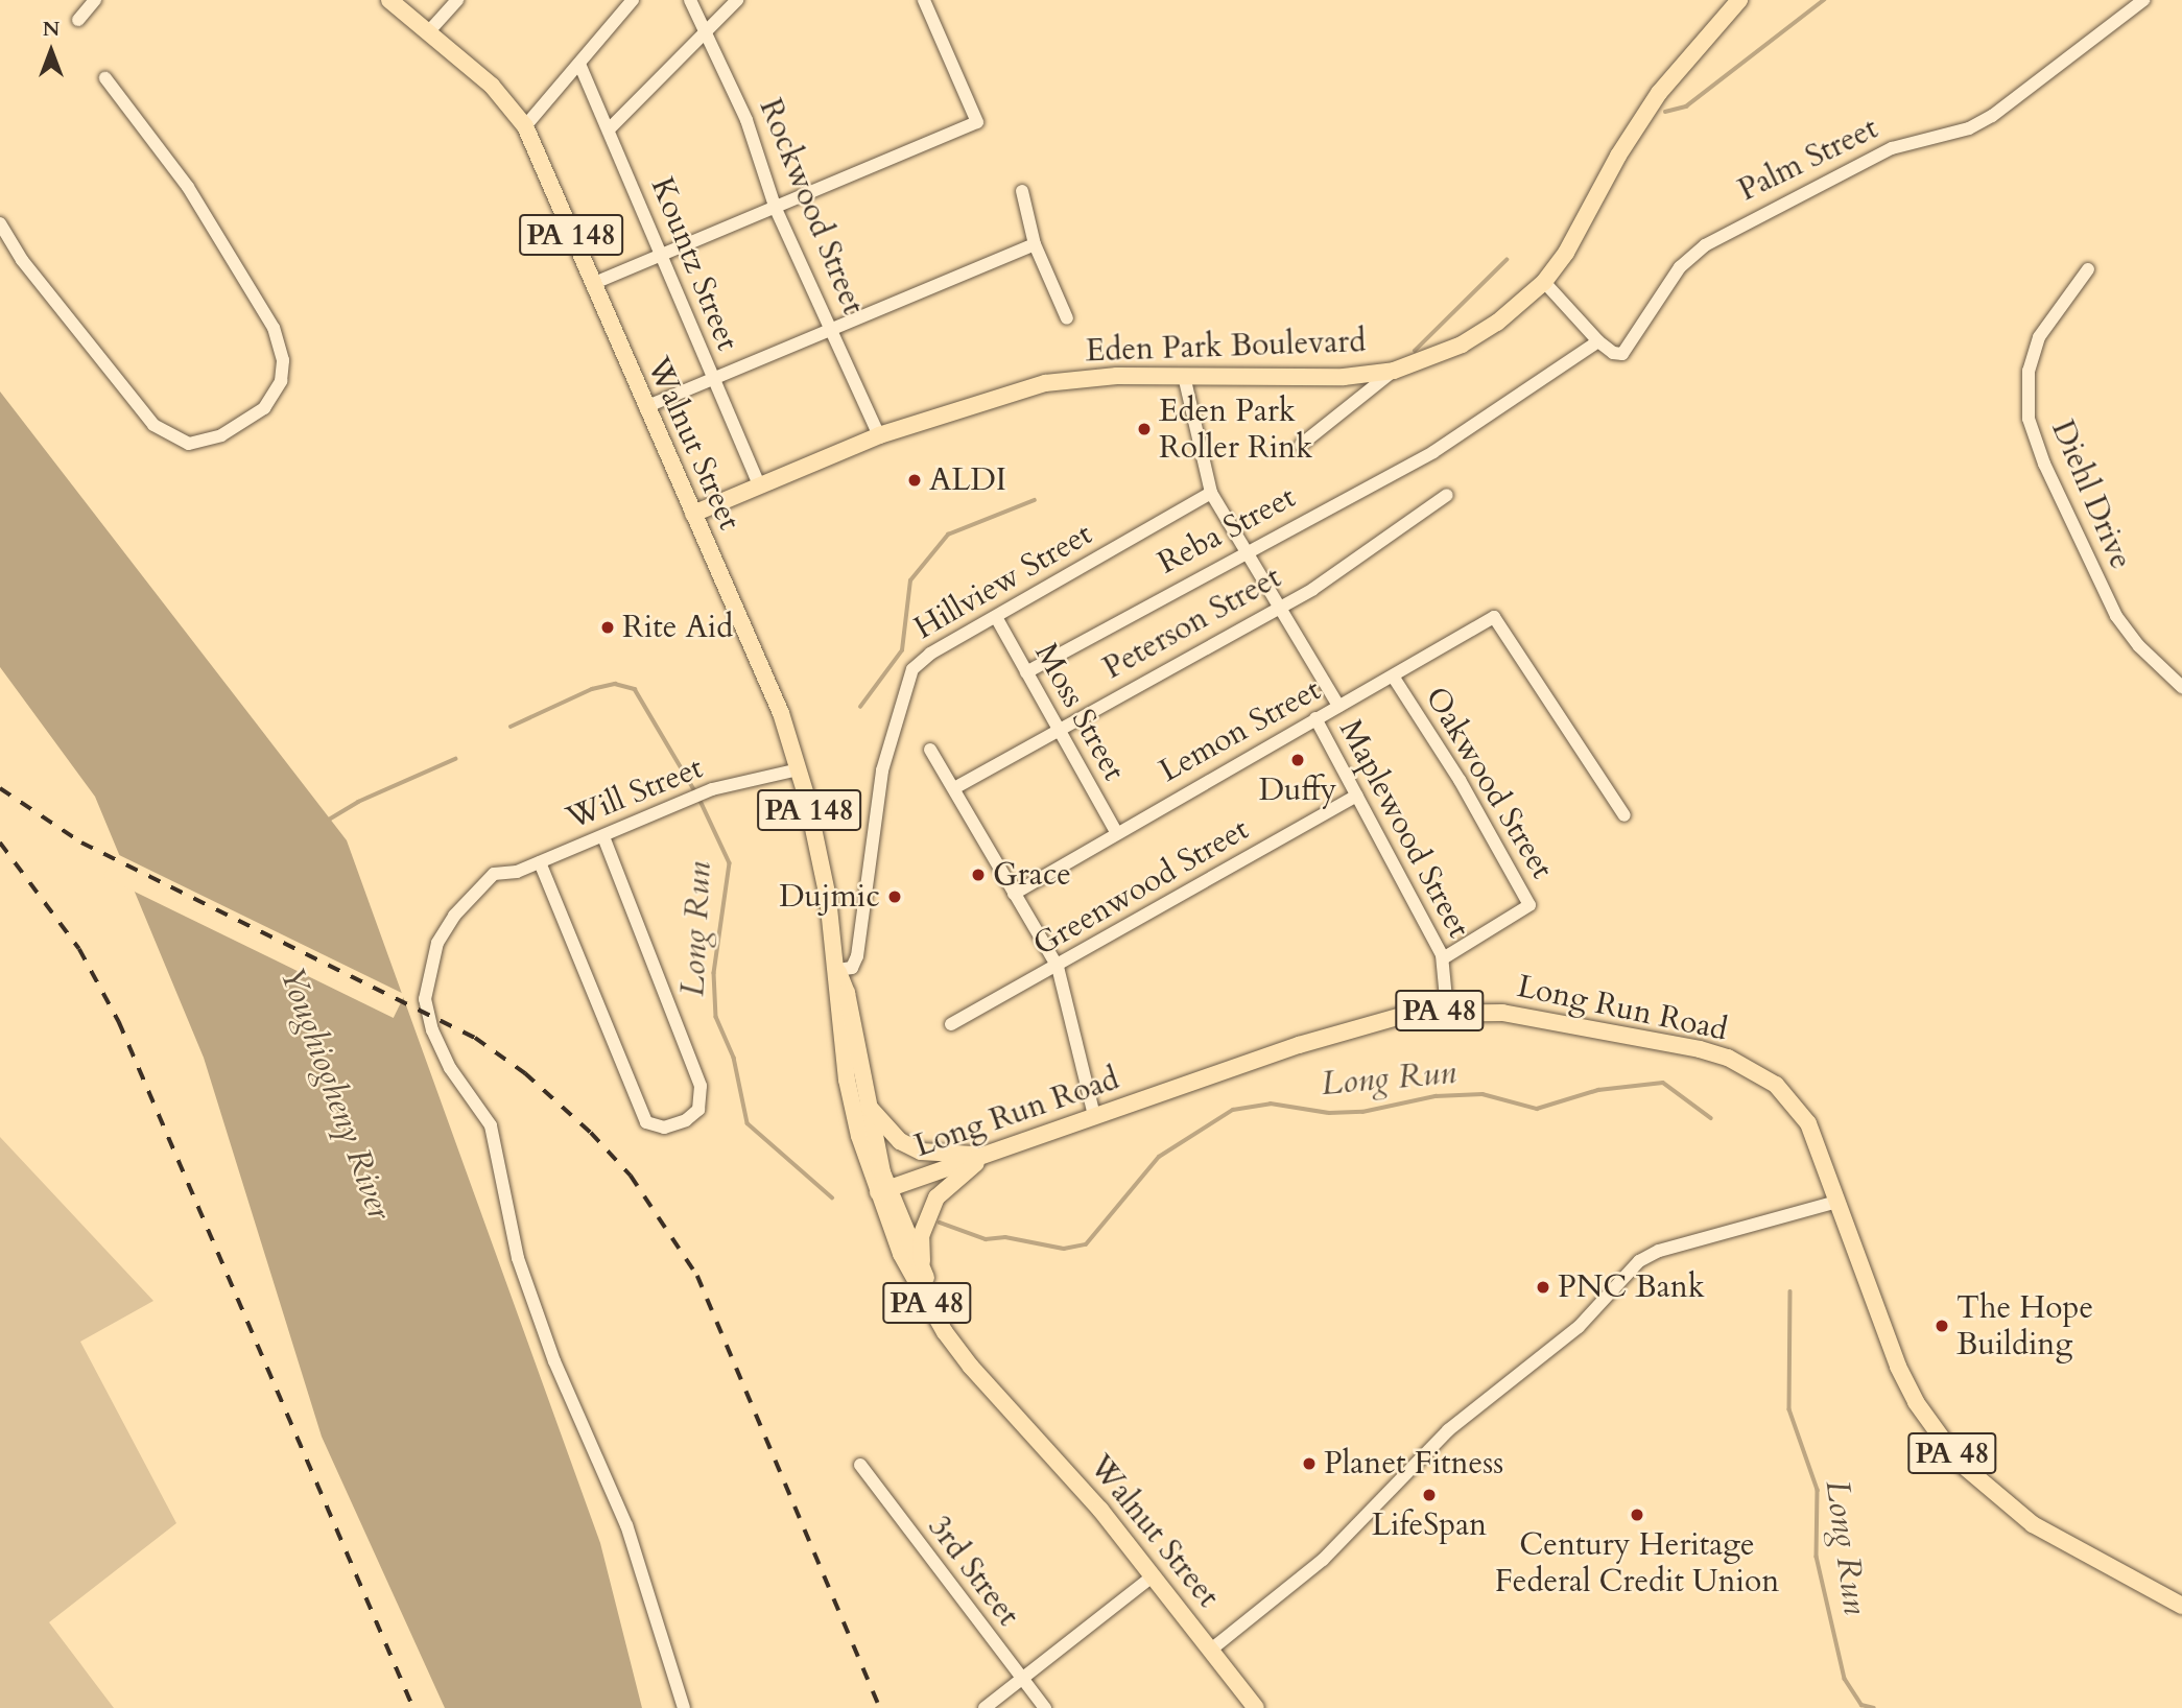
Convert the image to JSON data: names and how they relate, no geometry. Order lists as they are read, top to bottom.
{
  "streets": {
    "main road": [
      "PA 148",
      "Eden Park Boulevard",
      "Walnut Street",
      "Long Run Road",
      "PA 48"
    ],
    "street": [
      "Palm Street",
      "Rockwood Street",
      "Kountz Street",
      "Diehl Drive",
      "Reba Street",
      "Hillview Street",
      "Peterson Street",
      "Moss Street",
      "Lemon Street",
      "Oakwood Street",
      "Will Street",
      "Maplewood Street",
      "Greenwood Street",
      "3rd Street"
    ]
  },
  "crossings": [
    ["Palm Street", "Reba Street"],
    ["Rockwood Street", "Eden Park Boulevard"],
    ["Kountz Street", "Eden Park Boulevard"],
    ["Eden Park Boulevard", "Walnut Street"],
    ["Walnut Street", "Hillview Street"],
    ["Walnut Street", "Will Street"],
    ["Walnut Street", "Long Run Road"],
    ["Walnut Street", "PA 48"],
    ["Reba Street", "Moss Street"],
    ["Hillview Street", "Moss Street"],
    ["Peterson Street", "Moss Street"],
    ["Moss Street", "Lemon Street"],
    ["Lemon Street", "Oakwood Street"],
    ["Lemon Street", "Maplewood Street"],
    ["Oakwood Street", "Maplewood Street"],
    ["Maplewood Street", "Greenwood Street"],
    ["Maplewood Street", "Long Run Road"],
    ["Long Run Road", "PA 48"]
  ],
  "water": ["Long Run", "Youghiogheny River"],
  "places": [
    "Eden Park Roller Rink",
    "ALDI",
    "Rite Aid",
    "Duffy",
    "Grace",
    "Dujmic",
    "PNC Bank",
    "The Hope Building",
    "Planet Fitness",
    "LifeSpan",
    "Century Heritage Federal Credit Union"
  ],
  "north": "top"
}
